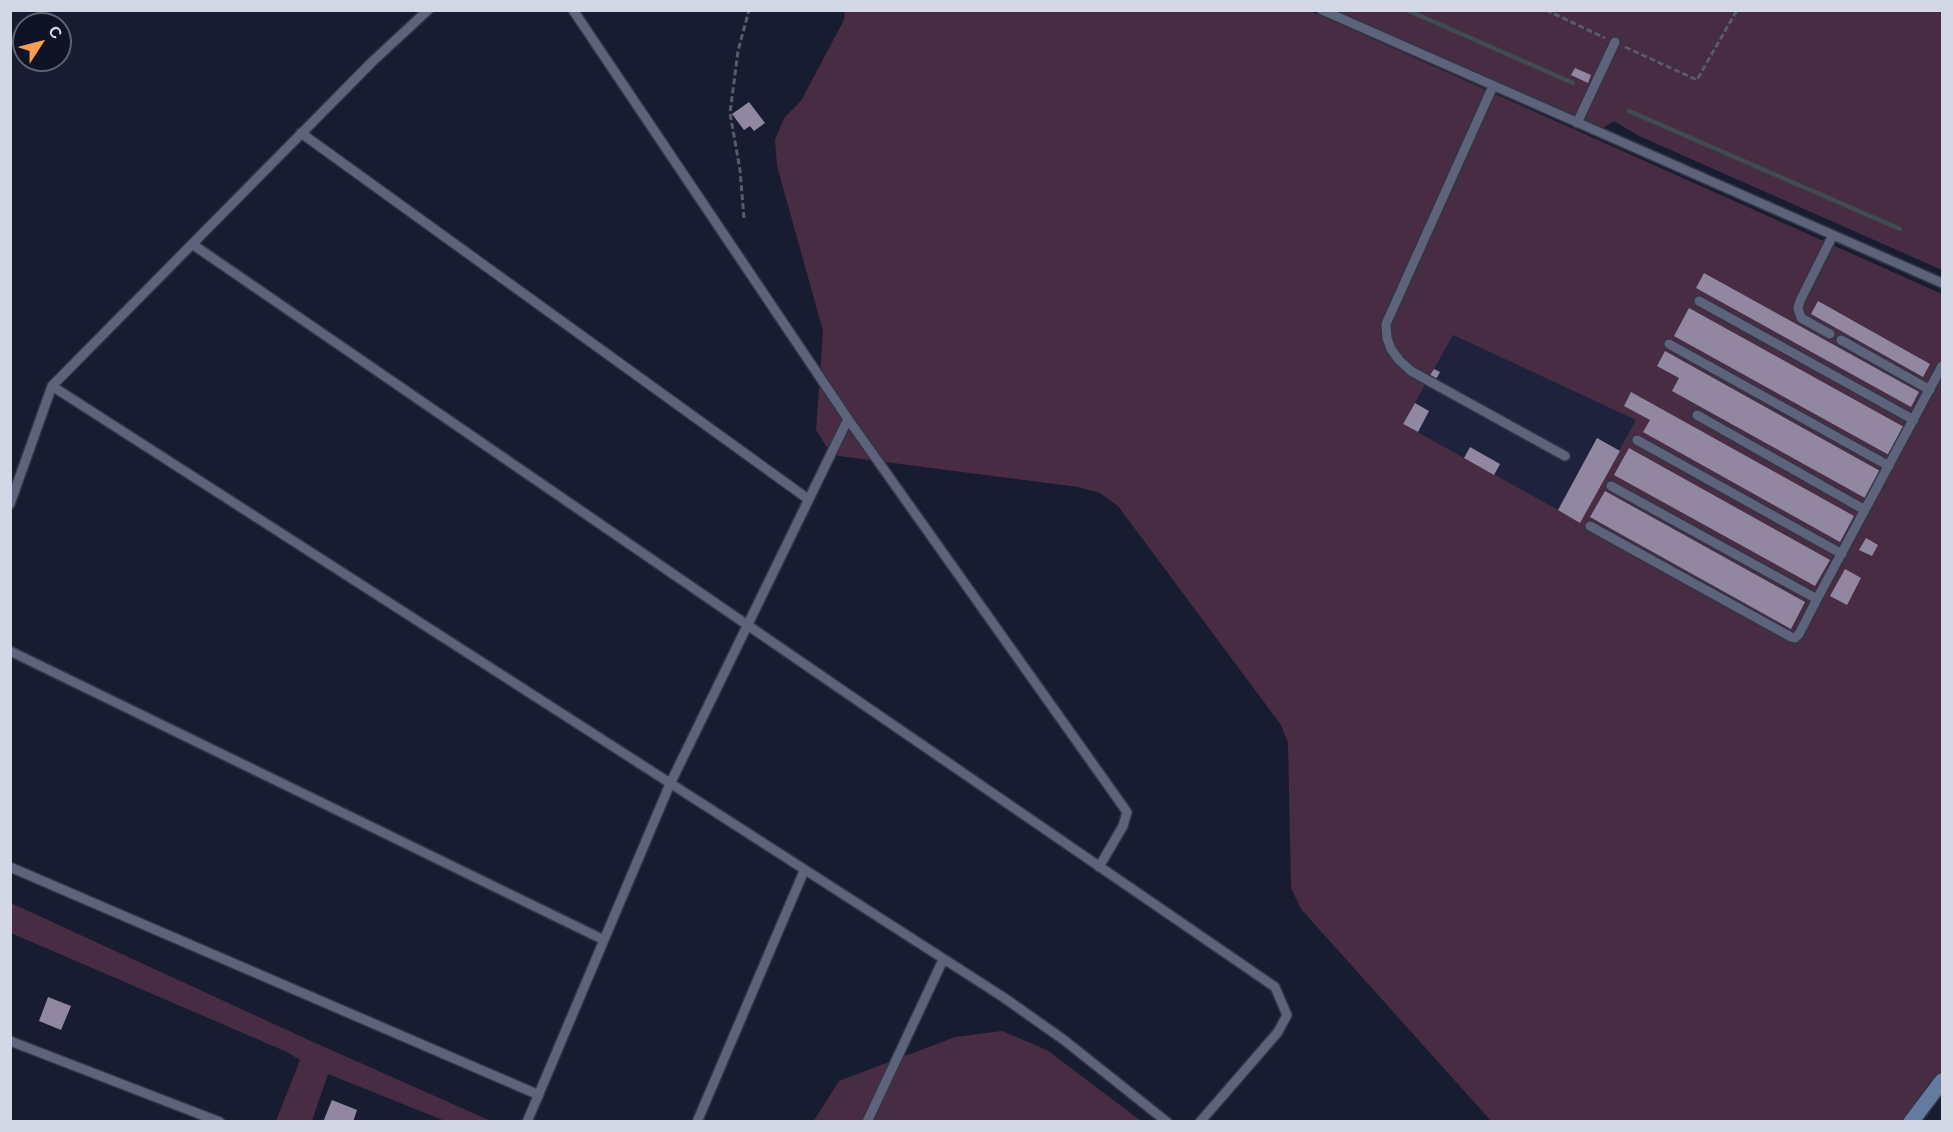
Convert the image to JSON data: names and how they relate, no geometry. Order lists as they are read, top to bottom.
{
  "north": "top right"
}
